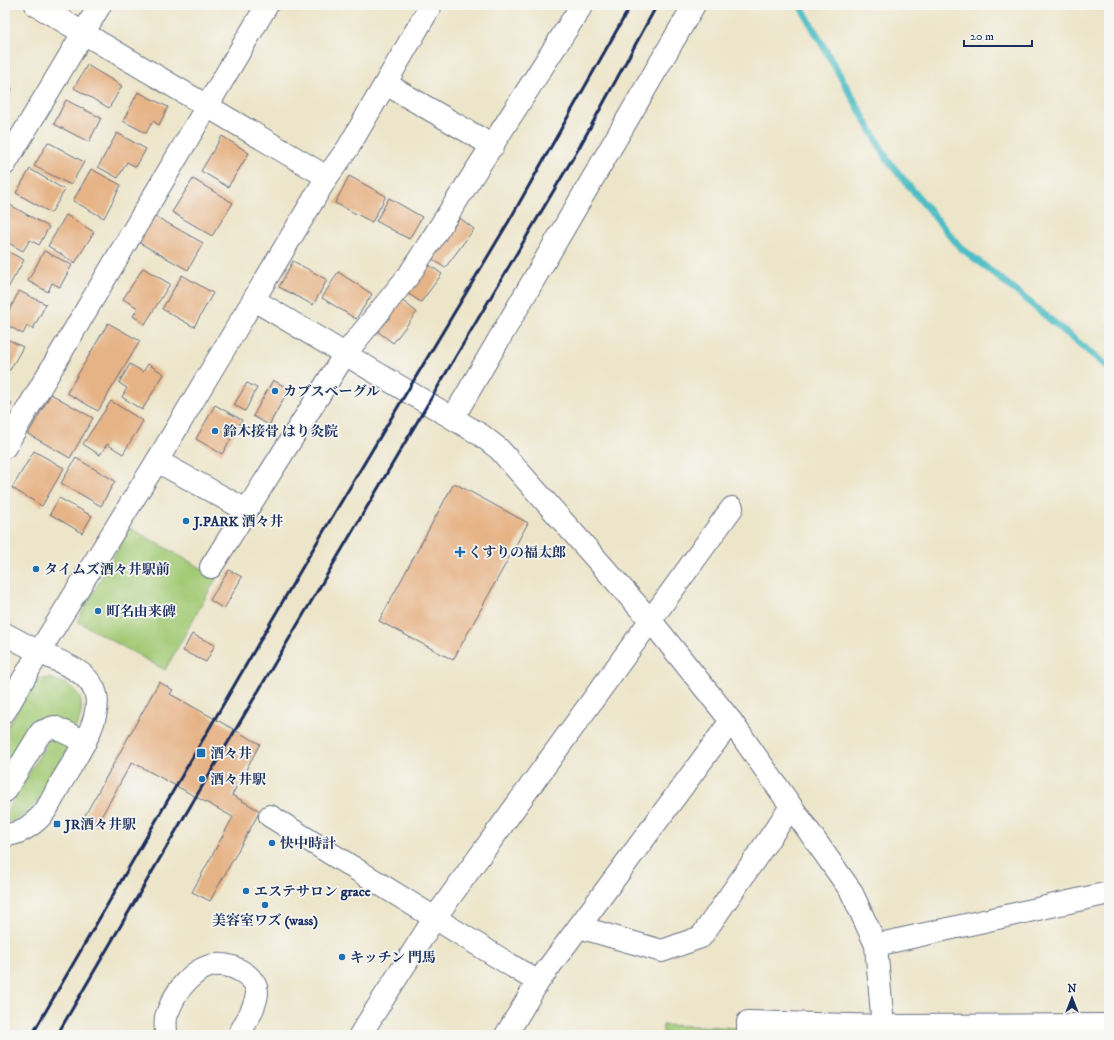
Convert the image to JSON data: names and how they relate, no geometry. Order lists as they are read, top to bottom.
{
  "places": {
    "other": [
      "カブスベーグル",
      "鈴木接骨 はり灸院",
      "J.PARK 酒々井",
      "タイムズ酒々井駅前",
      "町名由来碑",
      "酒々井駅",
      "快中時計",
      "エステサロン grace",
      "美容室ワズ (wass)",
      "キッチン 門馬"
    ],
    "health": ["くすりの福太郎"],
    "transit": ["酒々井", "JR酒々井駅"]
  },
  "scale_bar": "20 m",
  "north": "top"
}
